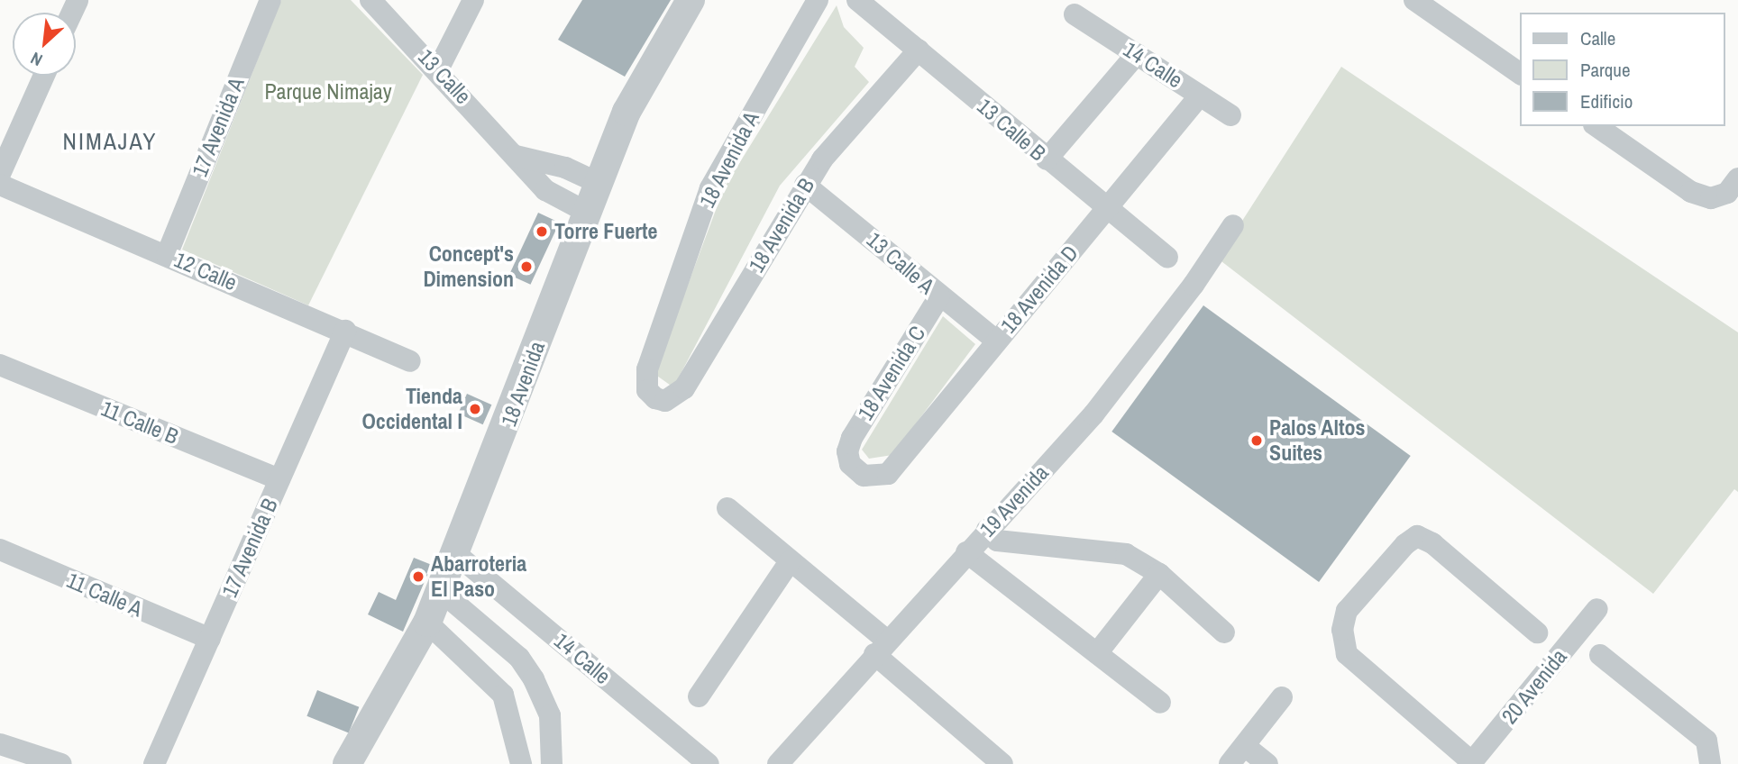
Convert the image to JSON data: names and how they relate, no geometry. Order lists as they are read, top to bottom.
{
  "streets": {
    "street": [
      "14 Calle",
      "13 Calle",
      "17 Avenida A",
      "13 Calle B",
      "18 Avenida A",
      "18 Avenida B",
      "13 Calle A",
      "12 Calle",
      "18 Avenida D",
      "18 Avenida C",
      "18 Avenida",
      "11 Calle B",
      "19 Avenida",
      "17 Avenida B",
      "11 Calle A",
      "20 Avenida"
    ]
  },
  "crossings": [
    ["14 Calle", "18 Avenida D"],
    ["14 Calle", "18 Avenida"],
    ["13 Calle", "18 Avenida"],
    ["17 Avenida A", "12 Calle"],
    ["13 Calle B", "18 Avenida B"],
    ["13 Calle B", "18 Avenida D"],
    ["18 Avenida A", "18 Avenida B"],
    ["18 Avenida B", "13 Calle A"],
    ["13 Calle A", "18 Avenida D"],
    ["13 Calle A", "18 Avenida C"],
    ["12 Calle", "17 Avenida B"],
    ["18 Avenida D", "18 Avenida C"],
    ["11 Calle B", "17 Avenida B"],
    ["17 Avenida B", "11 Calle A"]
  ],
  "districts": ["NIMAJAY"],
  "parks": ["Parque Nimajay"],
  "places": [
    "Torre Fuerte",
    "Concept's Dimension",
    "Tienda Occidental I",
    "Palos Altos Suites",
    "Abarroteria El Paso"
  ],
  "legend": ["Calle", "Parque", "Edificio"],
  "north": "bottom left"
}
